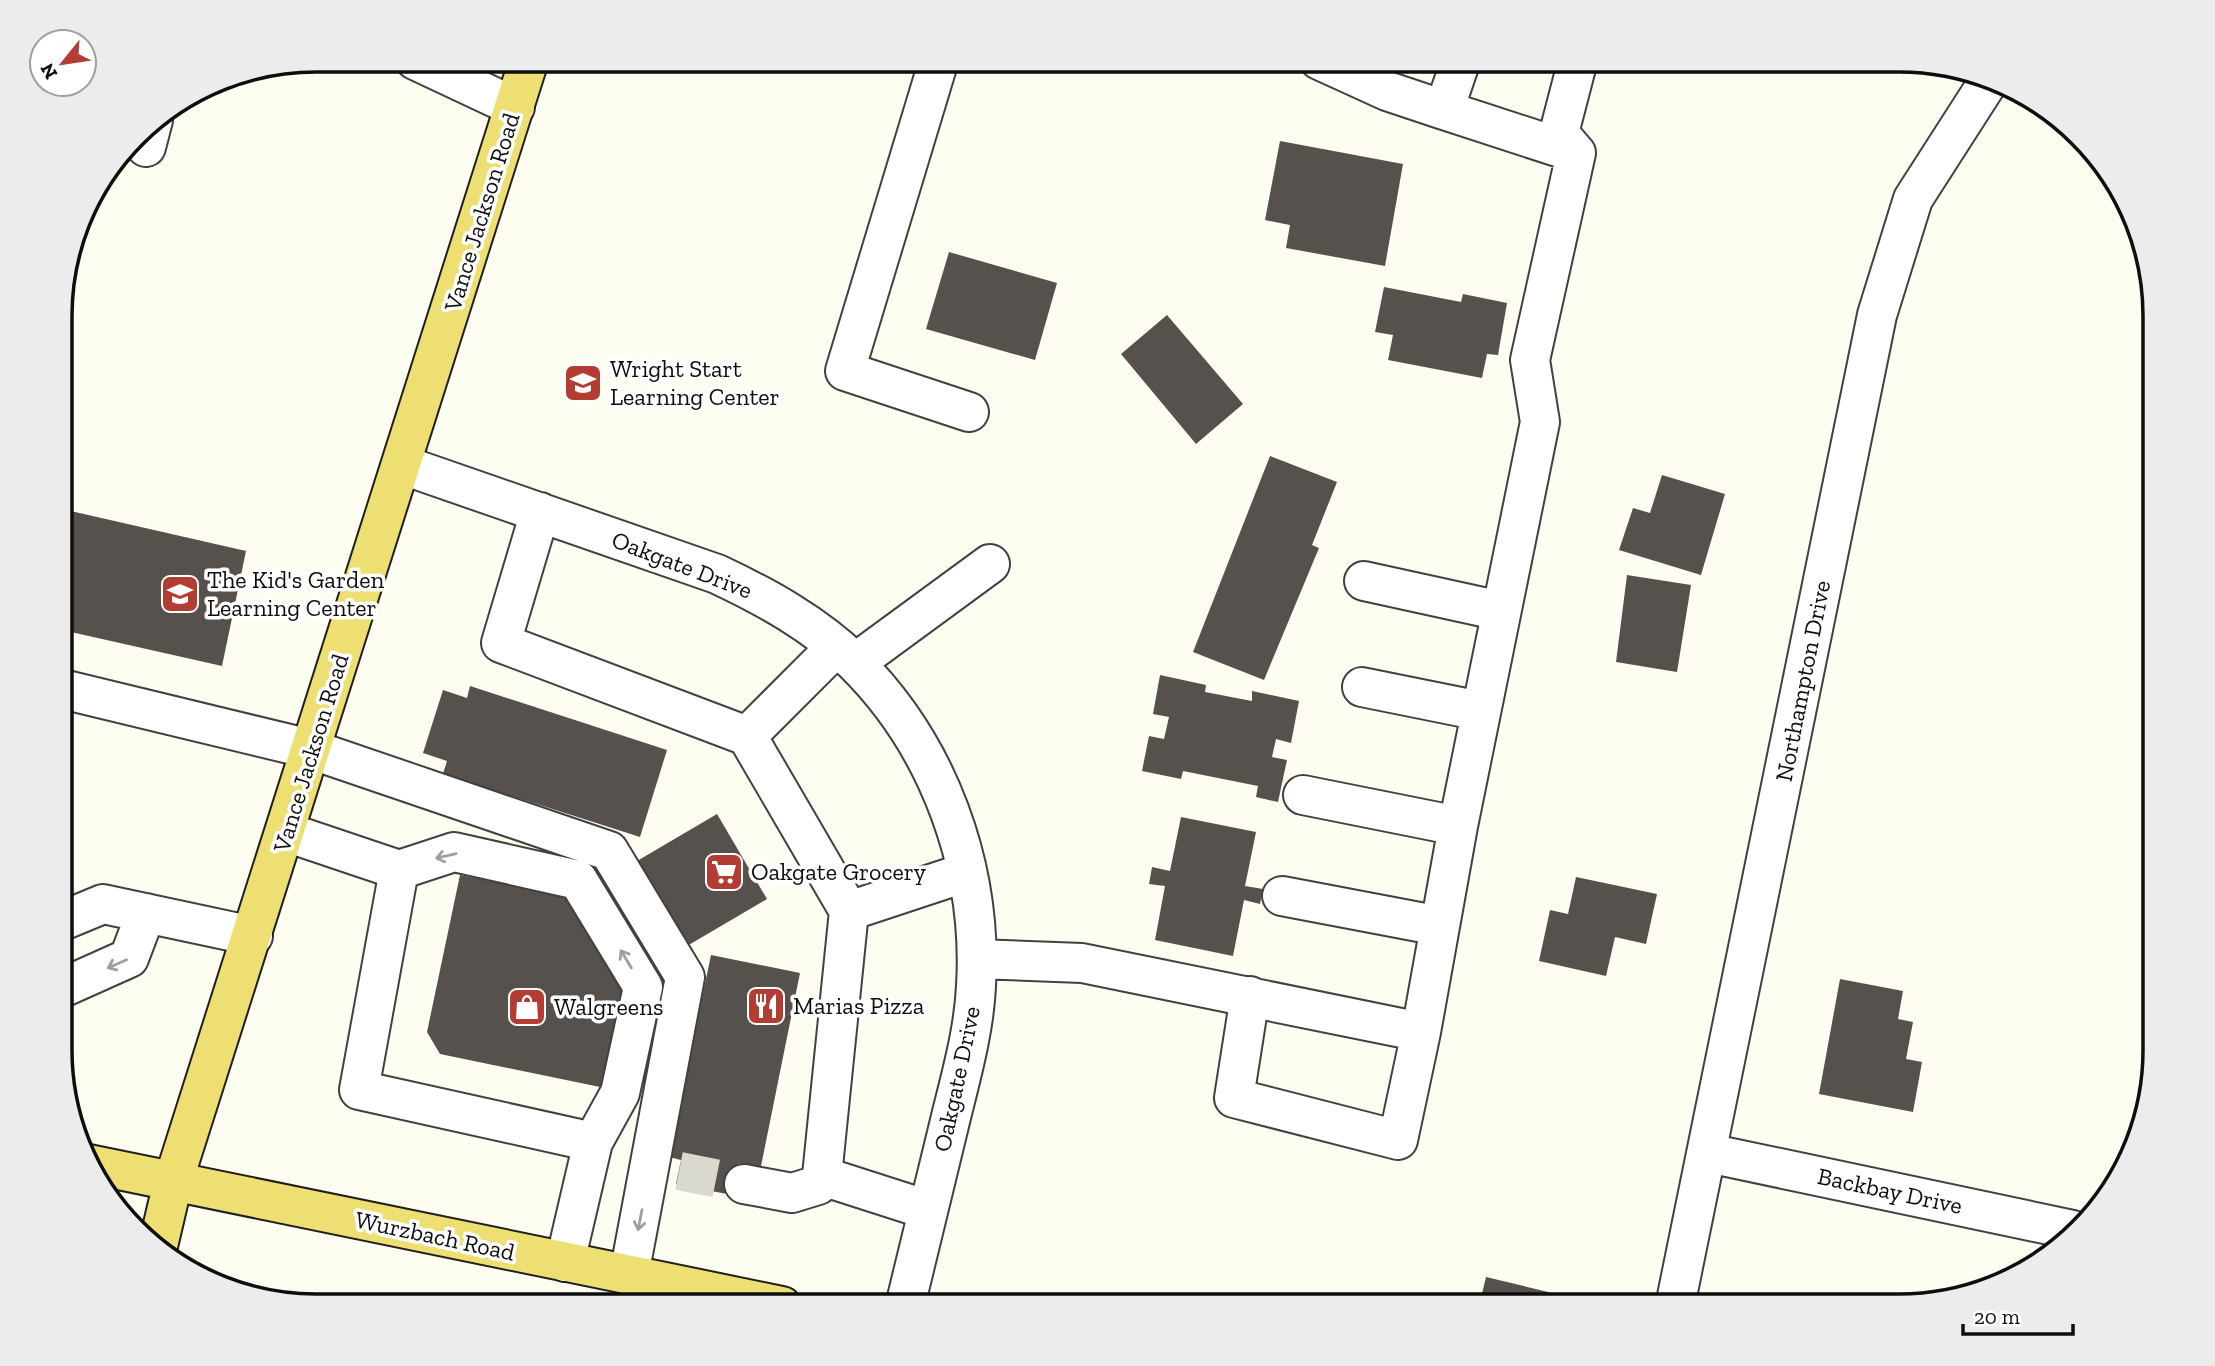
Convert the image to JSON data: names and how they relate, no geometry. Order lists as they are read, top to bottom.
{
  "streets": {
    "main road": ["Vance Jackson Road", "Wurzbach Road"],
    "street": ["Oakgate Drive", "Northampton Drive", "Backbay Drive"]
  },
  "crossings": [
    ["Vance Jackson Road", "Oakgate Drive"],
    ["Vance Jackson Road", "Wurzbach Road"],
    ["Northampton Drive", "Backbay Drive"]
  ],
  "places": {
    "school or university": ["Wright Start Learning Center", "The Kid's Garden Learning Center"],
    "supermarket": ["Oakgate Grocery"],
    "restaurant": ["Marias Pizza"],
    "shop": ["Walgreens"]
  },
  "scale_bar": "20 m",
  "north": "bottom left"
}
